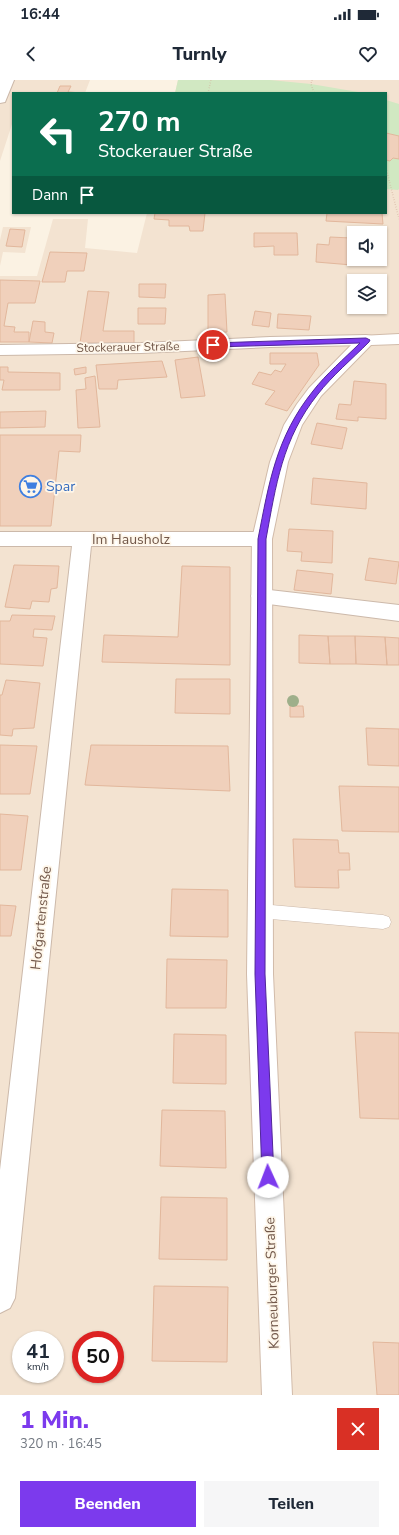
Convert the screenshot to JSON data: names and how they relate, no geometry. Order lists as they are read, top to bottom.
{
  "streets": {
    "street": [
      "Stockerauer Straße",
      "Im Hausholz",
      "Hofgartenstraße",
      "Korneuburger Straße"
    ]
  },
  "crossings": [
    ["Stockerauer Straße", "Korneuburger Straße"],
    ["Im Hausholz", "Hofgartenstraße"],
    ["Im Hausholz", "Korneuburger Straße"]
  ],
  "places": {
    "supermarket": ["Spar"]
  },
  "page": {
    "status": "16:44",
    "header": "Turnly",
    "turn": ["270 m", "Stockerauer Straße"],
    "then": "Dann",
    "speed": "41 km/h",
    "limit": "50",
    "heading": ["1 Min.", "320 m · 16:45"],
    "buttons": ["Beenden", "Teilen"]
  }
}
